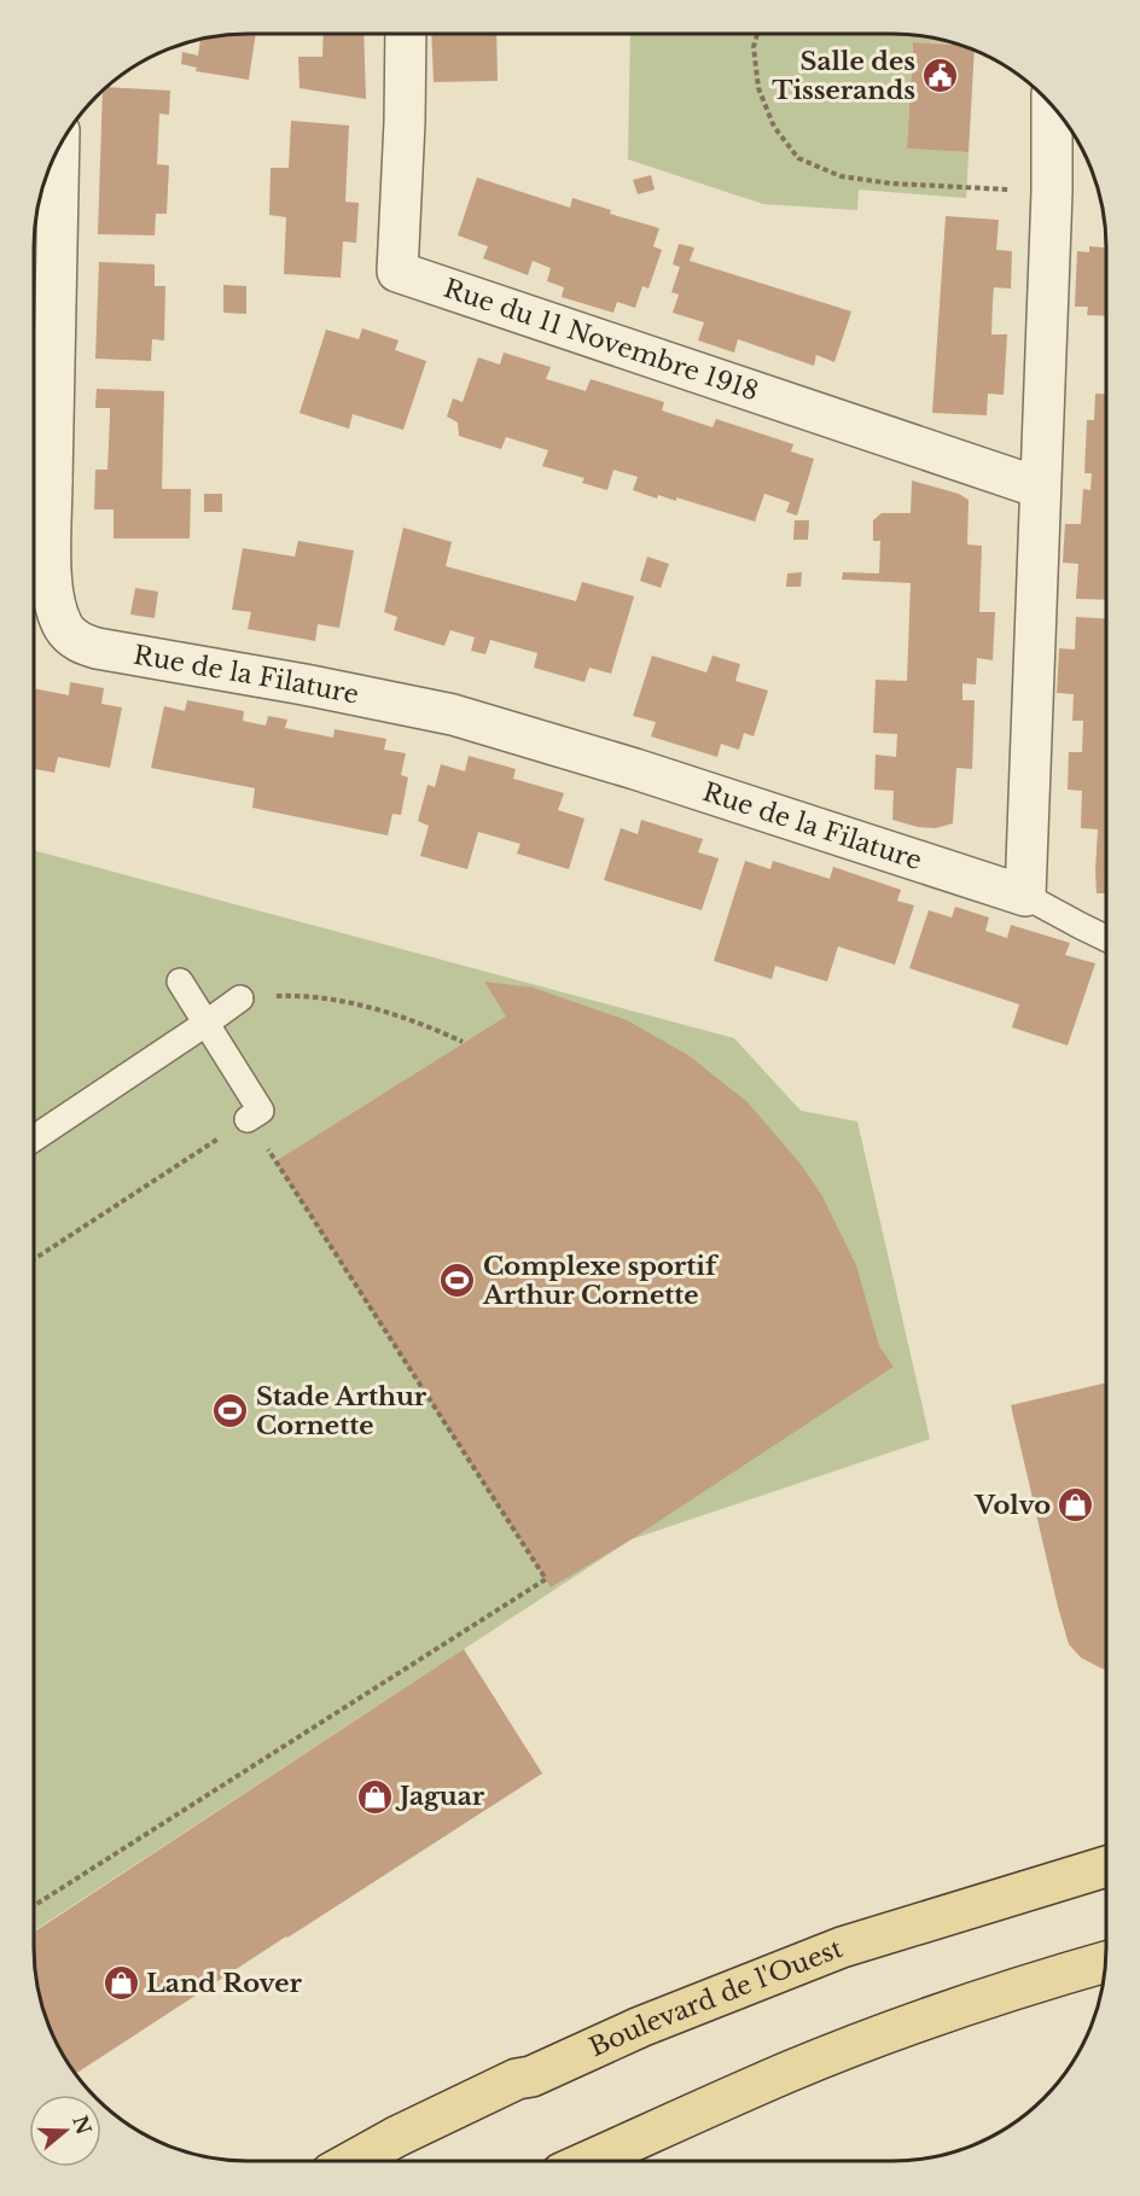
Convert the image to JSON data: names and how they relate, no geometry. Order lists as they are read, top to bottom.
{
  "streets": {
    "main road": ["Boulevard de l'Ouest"],
    "street": ["Rue du 11 Novembre 1918", "Rue de la Filature"]
  },
  "places": {
    "public building": ["Salle des Tisserands"],
    "sports": ["Complexe sportif Arthur Cornette", "Stade Arthur Cornette"],
    "shop": ["Volvo", "Jaguar", "Land Rover"]
  },
  "north": "right"
}
